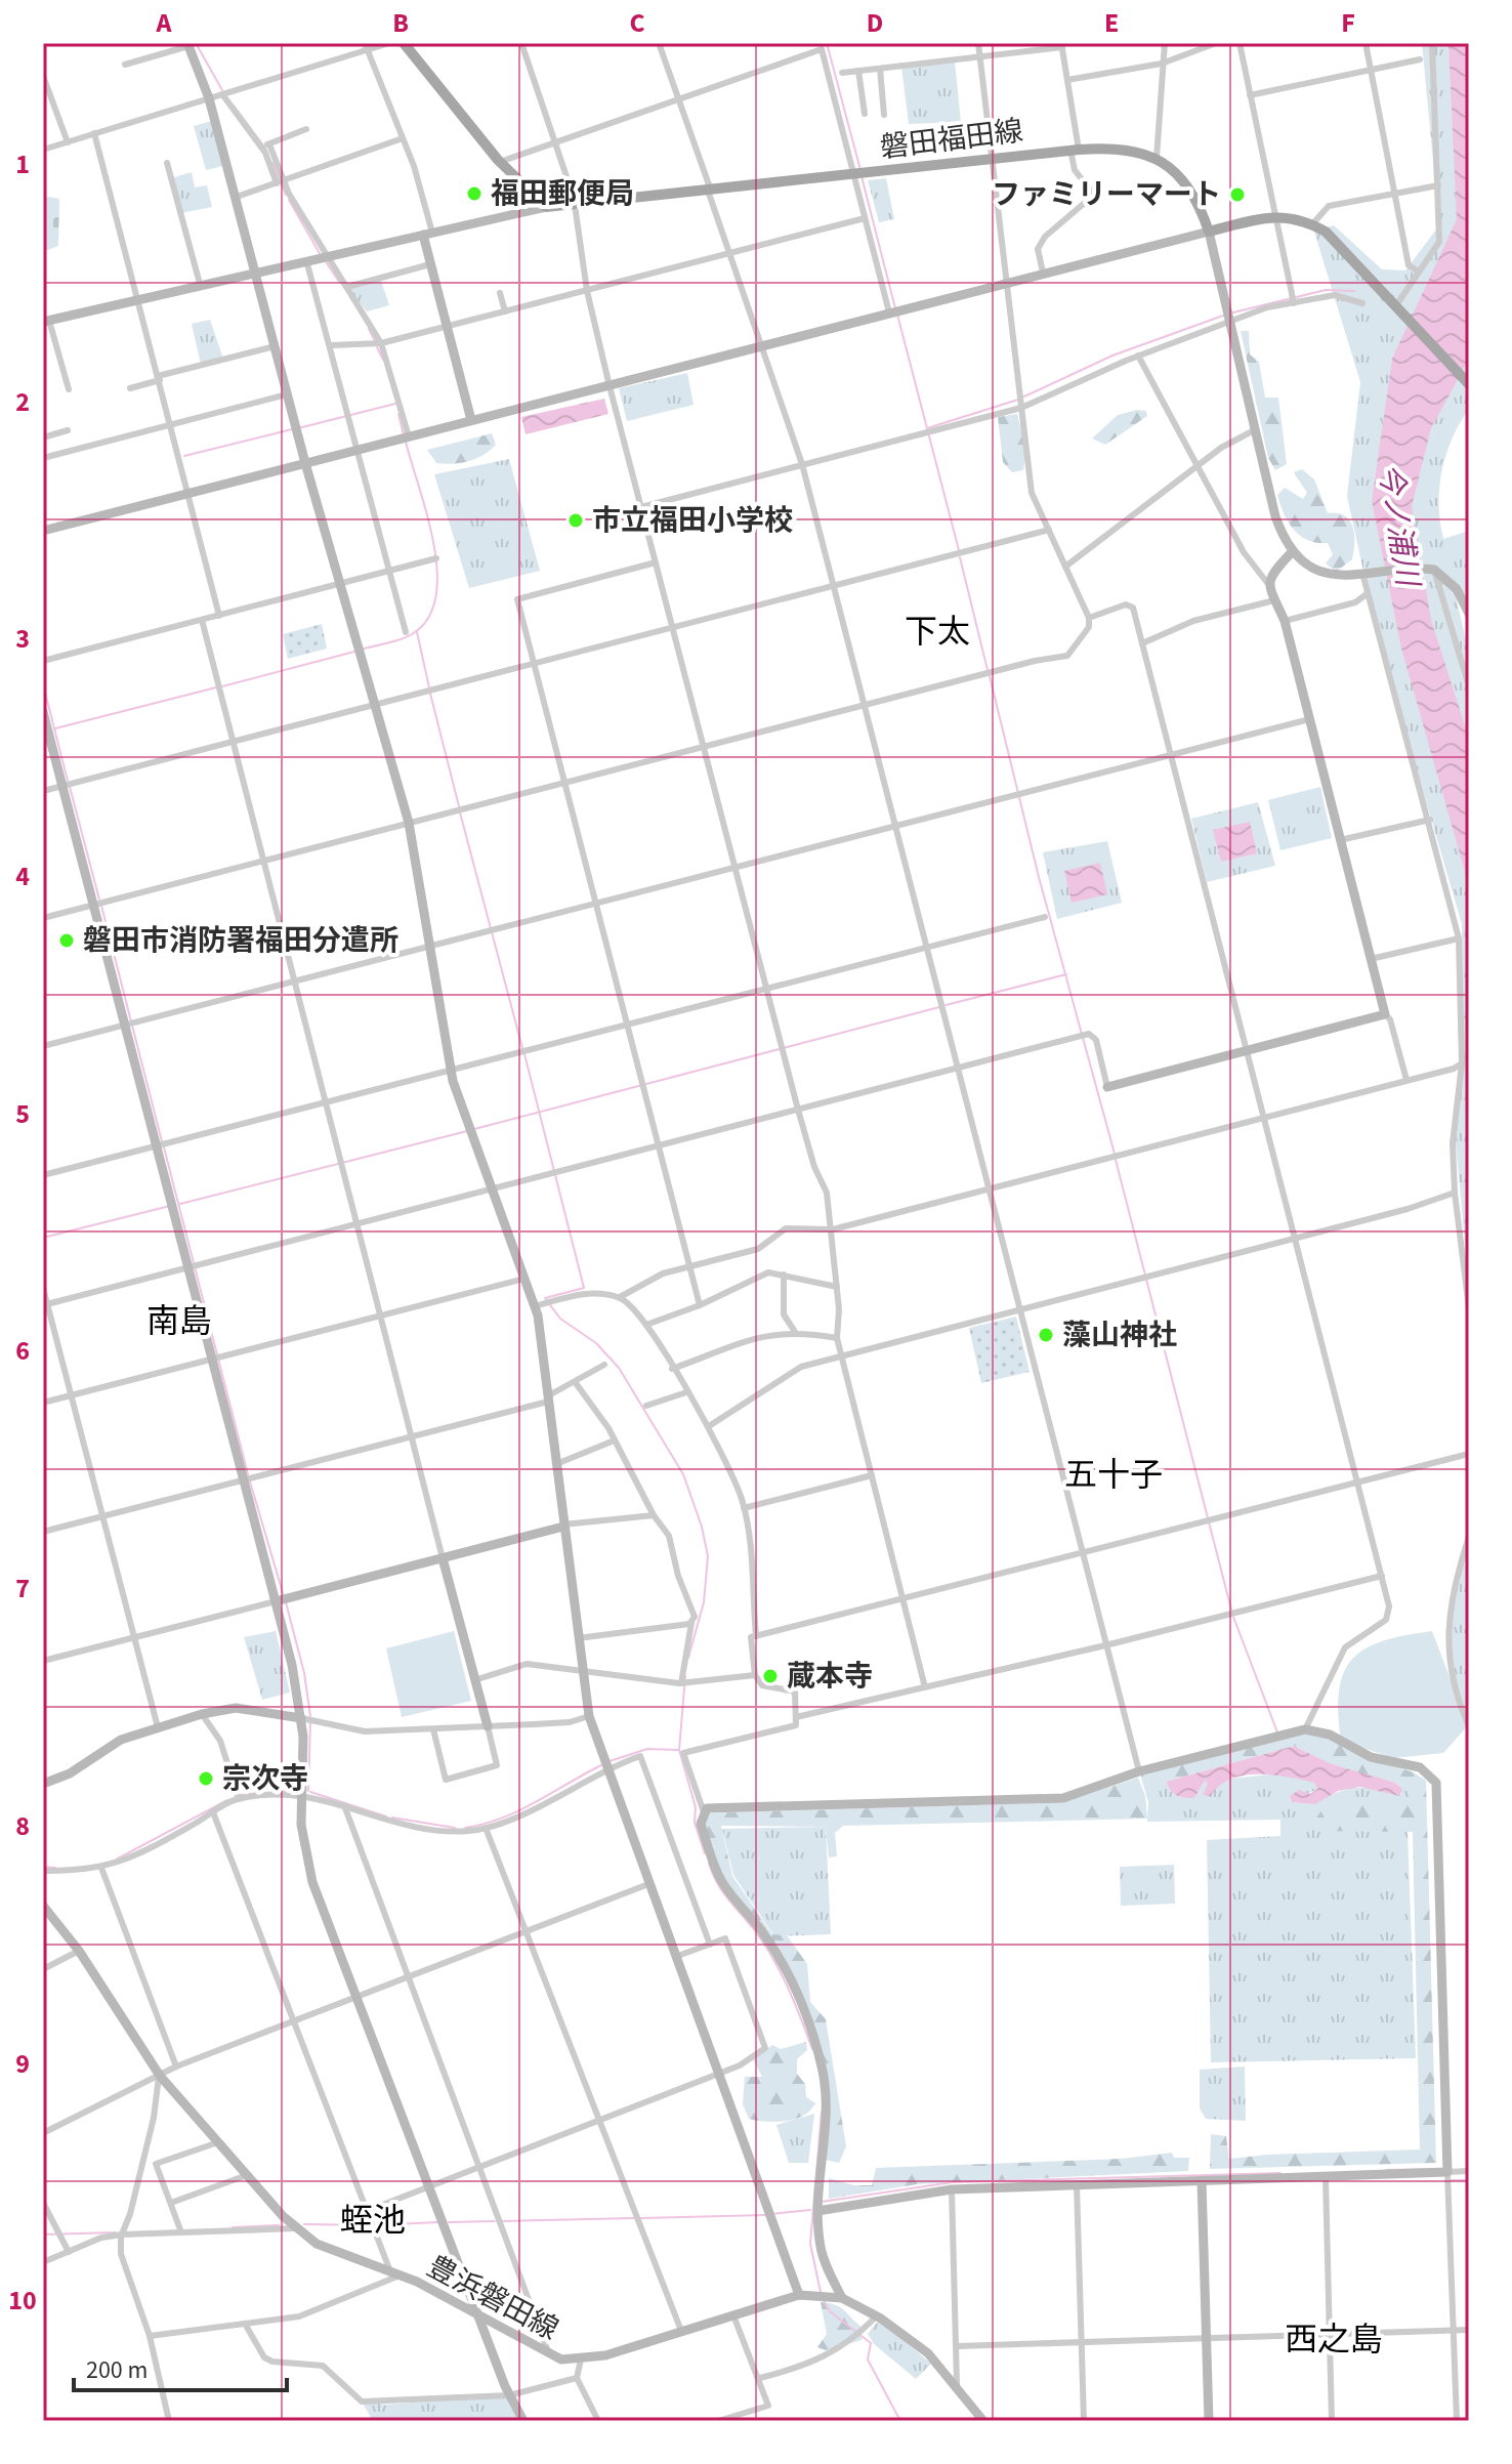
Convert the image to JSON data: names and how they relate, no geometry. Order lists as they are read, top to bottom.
{
  "streets": {
    "main road": ["磐田福田線"],
    "street": ["豊浜磐田線"]
  },
  "districts": [
    "下太",
    "南島",
    "五十子",
    "蛭池",
    "西之島"
  ],
  "water": ["今ノ浦川"],
  "places": [
    "福田郵便局",
    "ファミリーマート",
    "市立福田小学校",
    "磐田市消防署福田分遣所",
    "藻山神社",
    "蔵本寺",
    "宗次寺"
  ],
  "scale_bar": "200 m",
  "grid": {
    "columns": [
      "A",
      "B",
      "C",
      "D",
      "E",
      "F"
    ],
    "rows": [
      "1",
      "2",
      "3",
      "4",
      "5",
      "6",
      "7",
      "8",
      "9",
      "10"
    ]
  }
}
